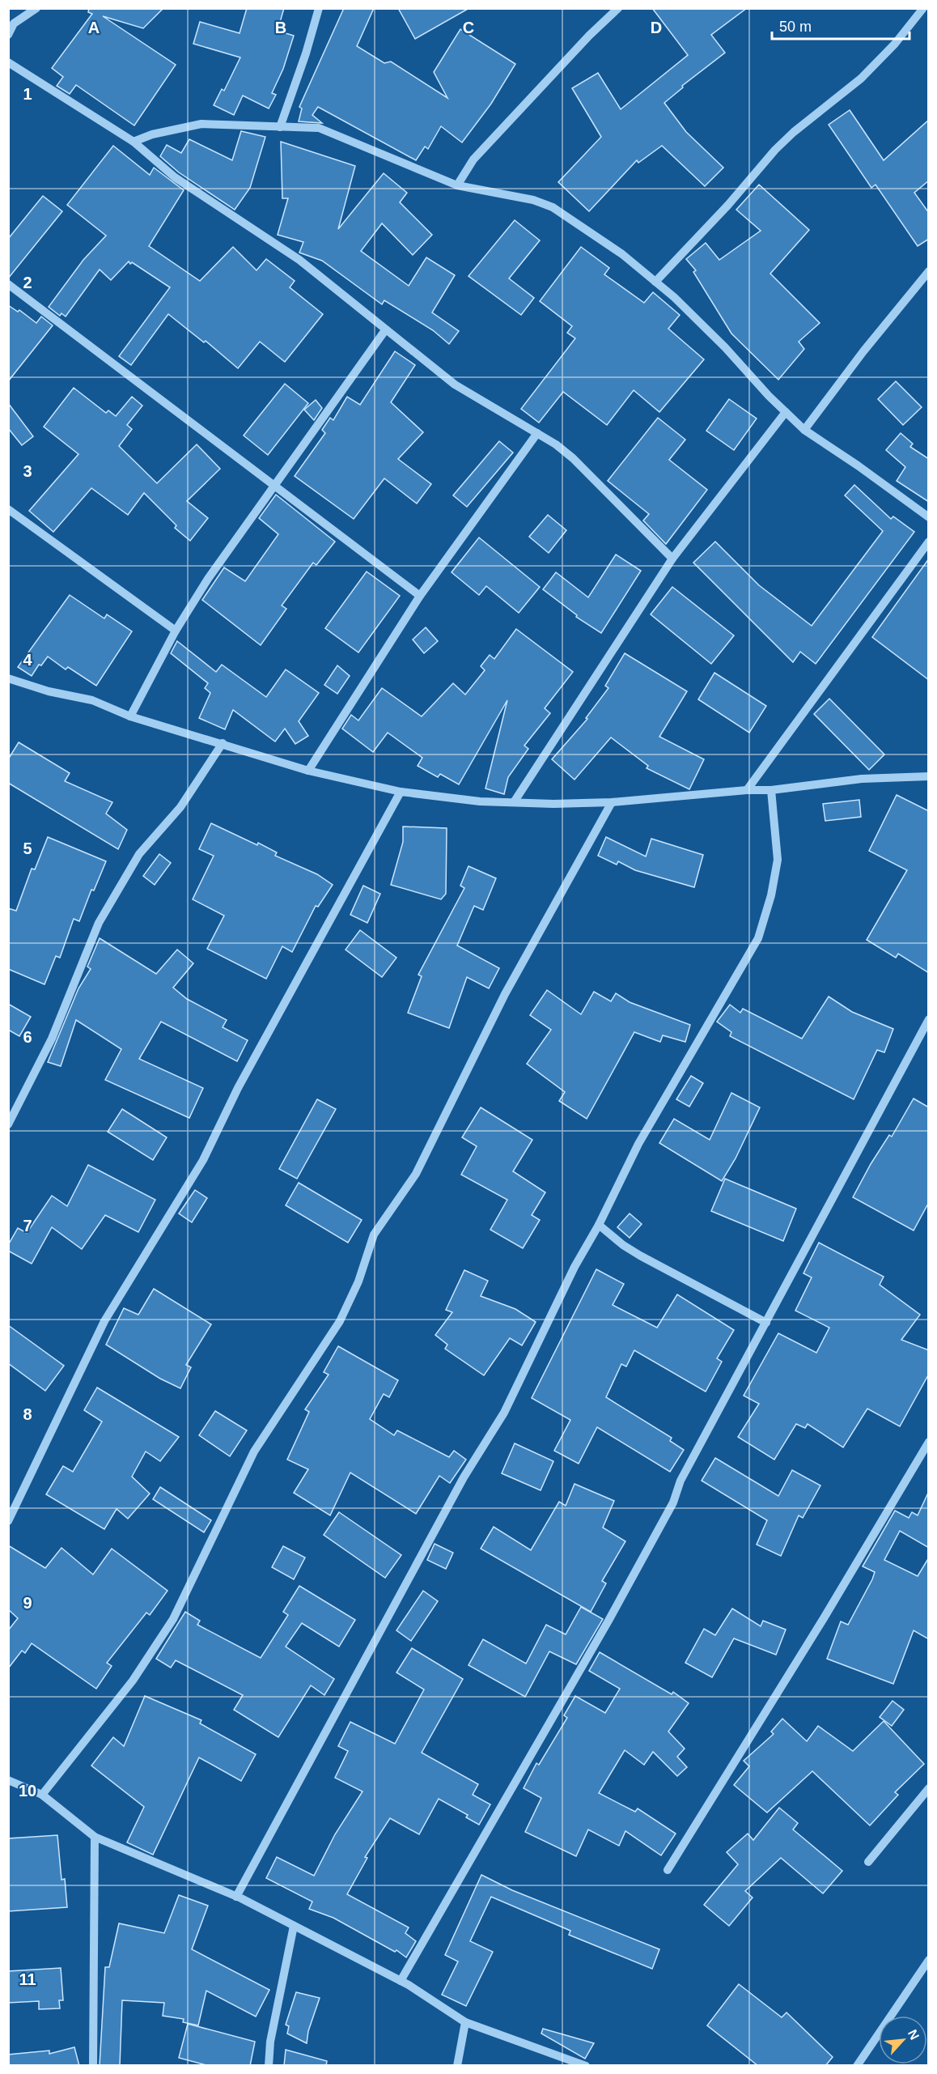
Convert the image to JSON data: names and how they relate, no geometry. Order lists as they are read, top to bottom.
{
  "scale_bar": "50 m",
  "north": "top right",
  "grid": {
    "columns": [
      "A",
      "B",
      "C",
      "D"
    ],
    "rows": [
      "1",
      "2",
      "3",
      "4",
      "5",
      "6",
      "7",
      "8",
      "9",
      "10",
      "11"
    ]
  }
}
